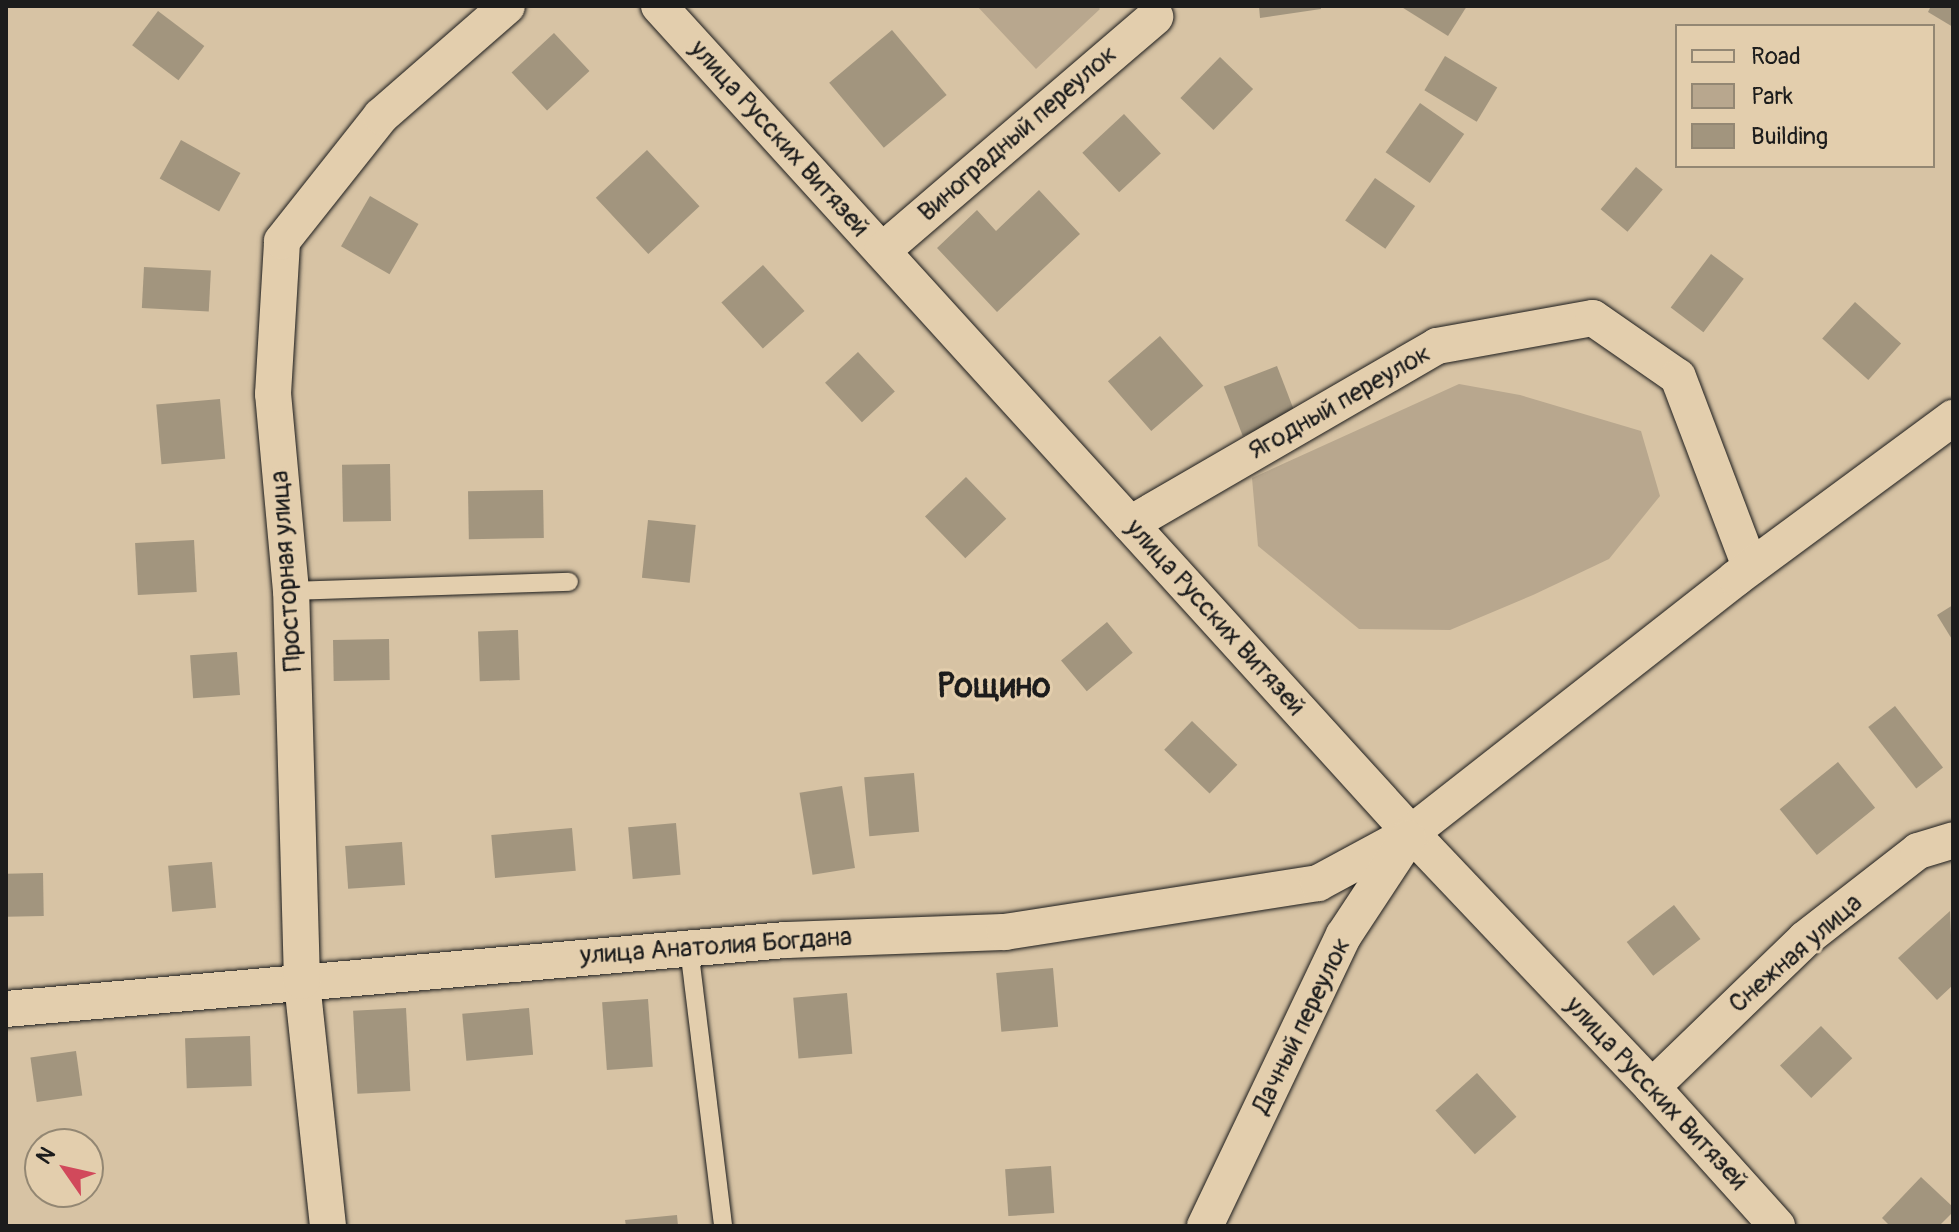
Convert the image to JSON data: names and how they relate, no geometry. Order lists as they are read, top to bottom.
{
  "streets": {
    "street": [
      "Виноградный переулок",
      "улица Русских Витязей",
      "Ягодный переулок",
      "Просторная улица",
      "улица Анатолия Богдана",
      "Снежная улица",
      "Дачный переулок"
    ]
  },
  "crossings": [
    ["Виноградный переулок", "улица Русских Витязей"],
    ["улица Русских Витязей", "Ягодный переулок"],
    ["улица Русских Витязей", "улица Анатолия Богдана"],
    ["улица Русских Витязей", "Снежная улица"],
    ["улица Русских Витязей", "Дачный переулок"],
    ["Просторная улица", "улица Анатолия Богдана"],
    ["улица Анатолия Богдана", "Дачный переулок"]
  ],
  "districts": ["Рощино"],
  "legend": ["Road", "Park", "Building"],
  "north": "top left"
}
